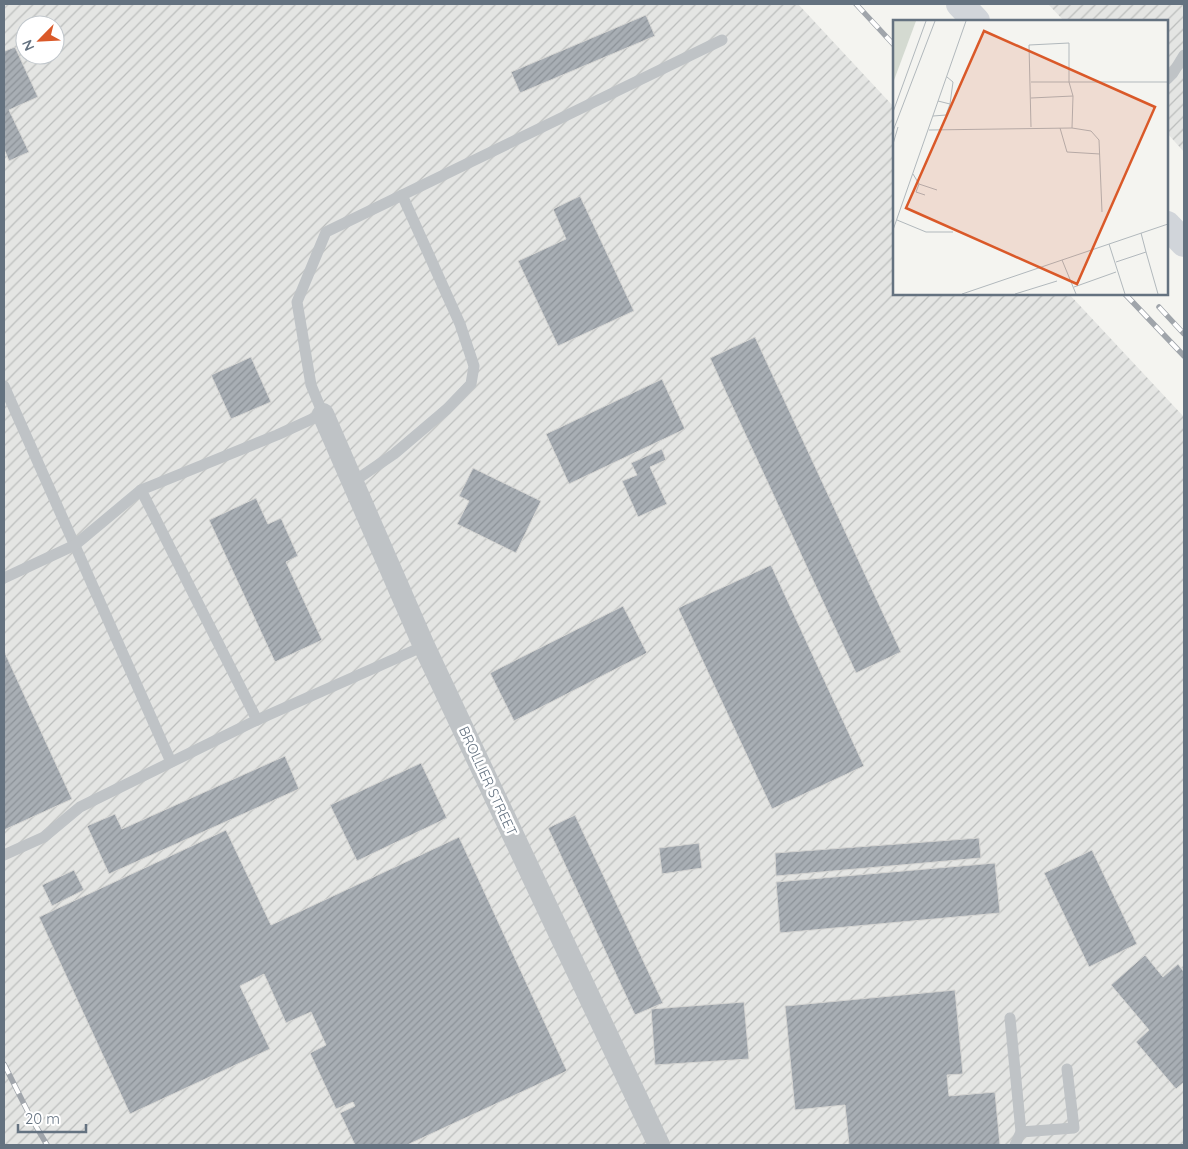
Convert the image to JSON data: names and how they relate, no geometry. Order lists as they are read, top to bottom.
{
  "streets": {
    "street": ["BROLLIER STREET"]
  },
  "scale_bar": "20 m",
  "north": "bottom left"
}
